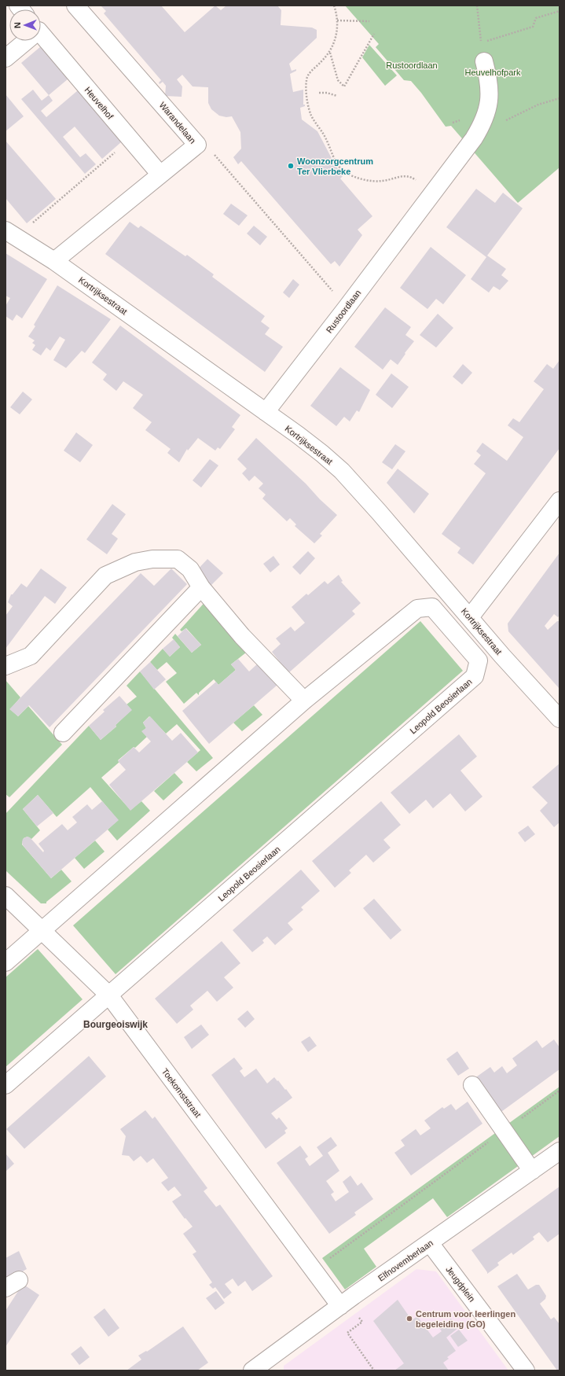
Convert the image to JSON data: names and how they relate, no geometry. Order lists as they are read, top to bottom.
{
  "streets": {
    "street": [
      "Heuvelhof",
      "Warandelaan",
      "Kortrijksestraat",
      "Rustoordlaan",
      "Leopold Beosierlaan",
      "Toekomststraat",
      "Elfnovemberlaan",
      "Jeugdplein"
    ]
  },
  "crossings": [
    ["Heuvelhof", "Warandelaan"],
    ["Warandelaan", "Kortrijksestraat"],
    ["Kortrijksestraat", "Rustoordlaan"],
    ["Leopold Beosierlaan", "Toekomststraat"],
    ["Toekomststraat", "Elfnovemberlaan"],
    ["Elfnovemberlaan", "Jeugdplein"]
  ],
  "districts": ["Bourgeoiswijk"],
  "parks": ["Rustoordlaan", "Heuvelhofpark"],
  "places": ["Woonzorgcentrum Ter Vlierbeke", "Centrum voor leerlingen begeleiding (GO)"],
  "north": "left"
}
